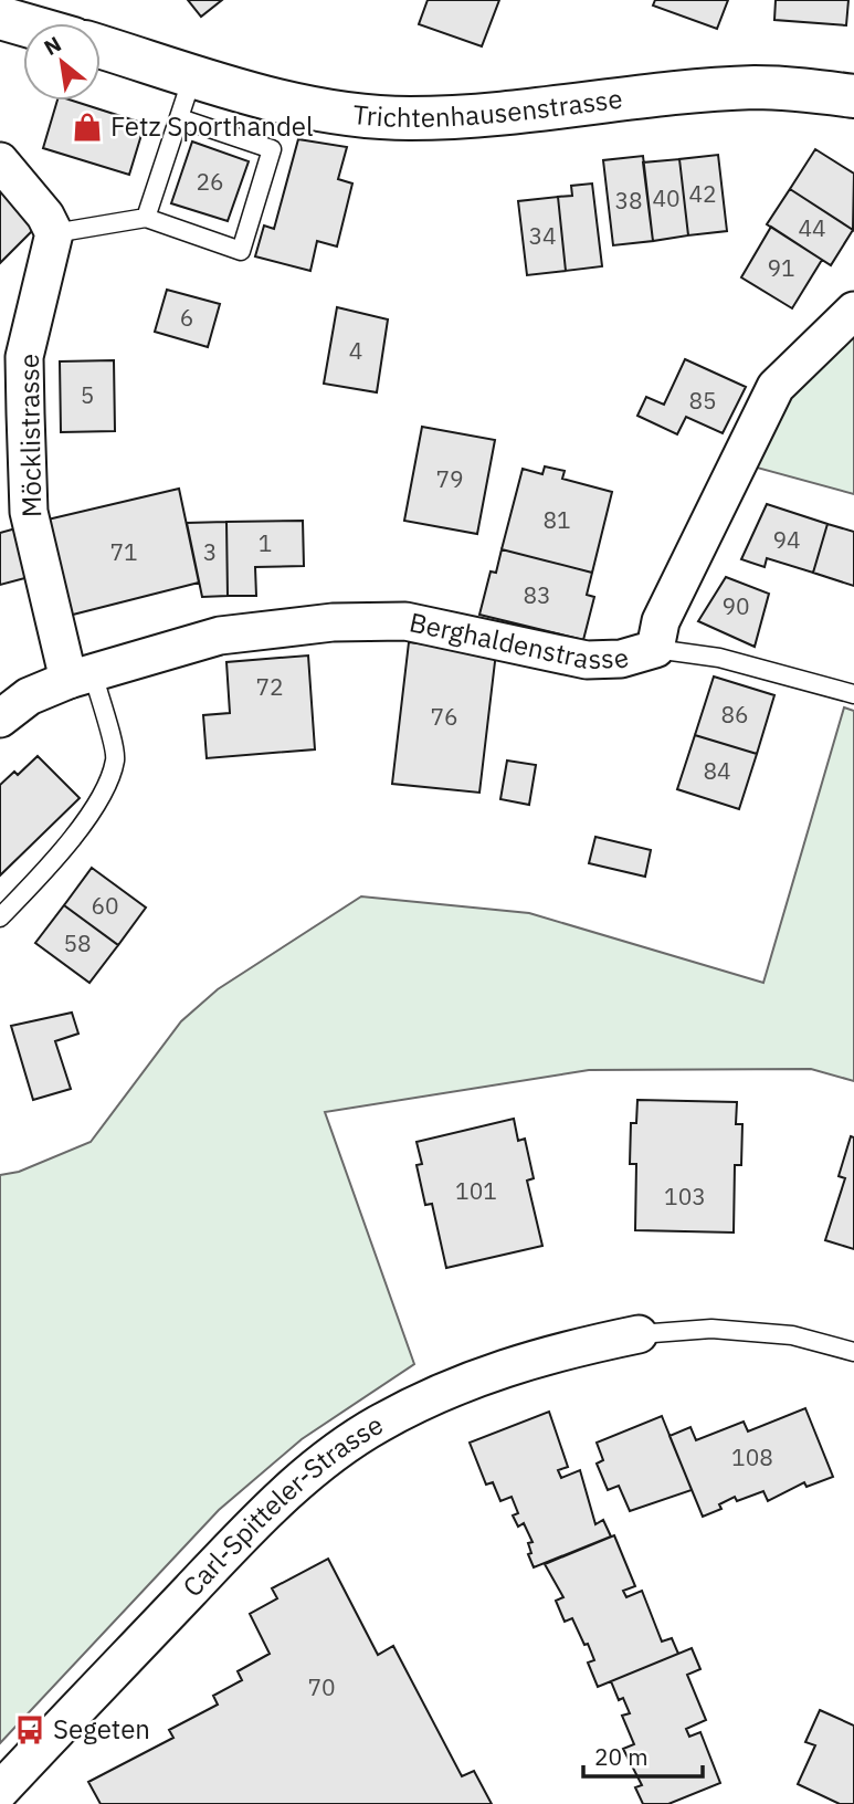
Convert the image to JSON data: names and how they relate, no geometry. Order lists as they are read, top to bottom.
{
  "streets": {
    "street": [
      "Trichtenhausenstrasse",
      "Möcklistrasse",
      "Berghaldenstrasse",
      "Carl-Spitteler-Strasse"
    ]
  },
  "crossings": [
    ["Möcklistrasse", "Berghaldenstrasse"]
  ],
  "places": {
    "shop": ["Fetz Sporthandel"],
    "bus stop": ["Segeten"]
  },
  "house_numbers": [
    "26",
    "42",
    "40",
    "38",
    "44",
    "34",
    "91",
    "6",
    "4",
    "5",
    "85",
    "79",
    "81",
    "94",
    "1",
    "71",
    "3",
    "83",
    "90",
    "72",
    "86",
    "76",
    "84",
    "60",
    "58",
    "101",
    "103",
    "108",
    "70"
  ],
  "scale_bar": "20 m",
  "north": "top left"
}
